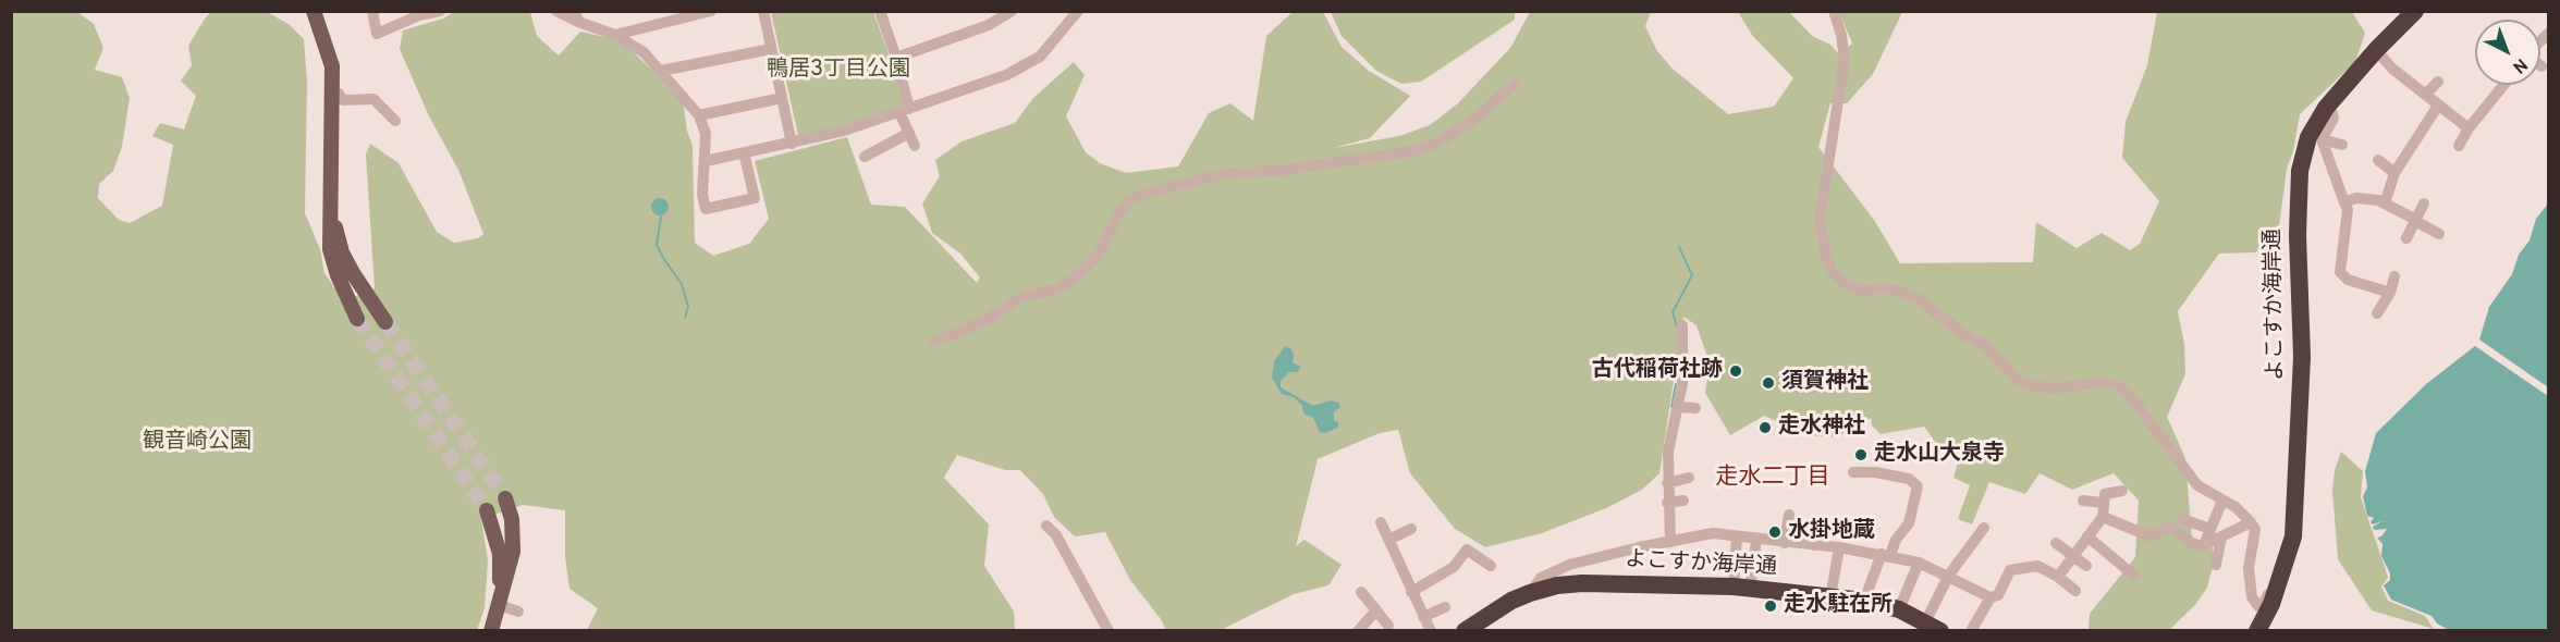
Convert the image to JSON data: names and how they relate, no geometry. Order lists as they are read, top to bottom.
{
  "streets": {
    "highway": ["よこすか海岸通"]
  },
  "districts": ["走水二丁目"],
  "parks": ["鴨居3丁目公園", "観音崎公園"],
  "places": [
    "古代稲荷社跡",
    "須賀神社",
    "走水神社",
    "走水山大泉寺",
    "水掛地蔵",
    "走水駐在所"
  ],
  "north": "bottom right"
}
